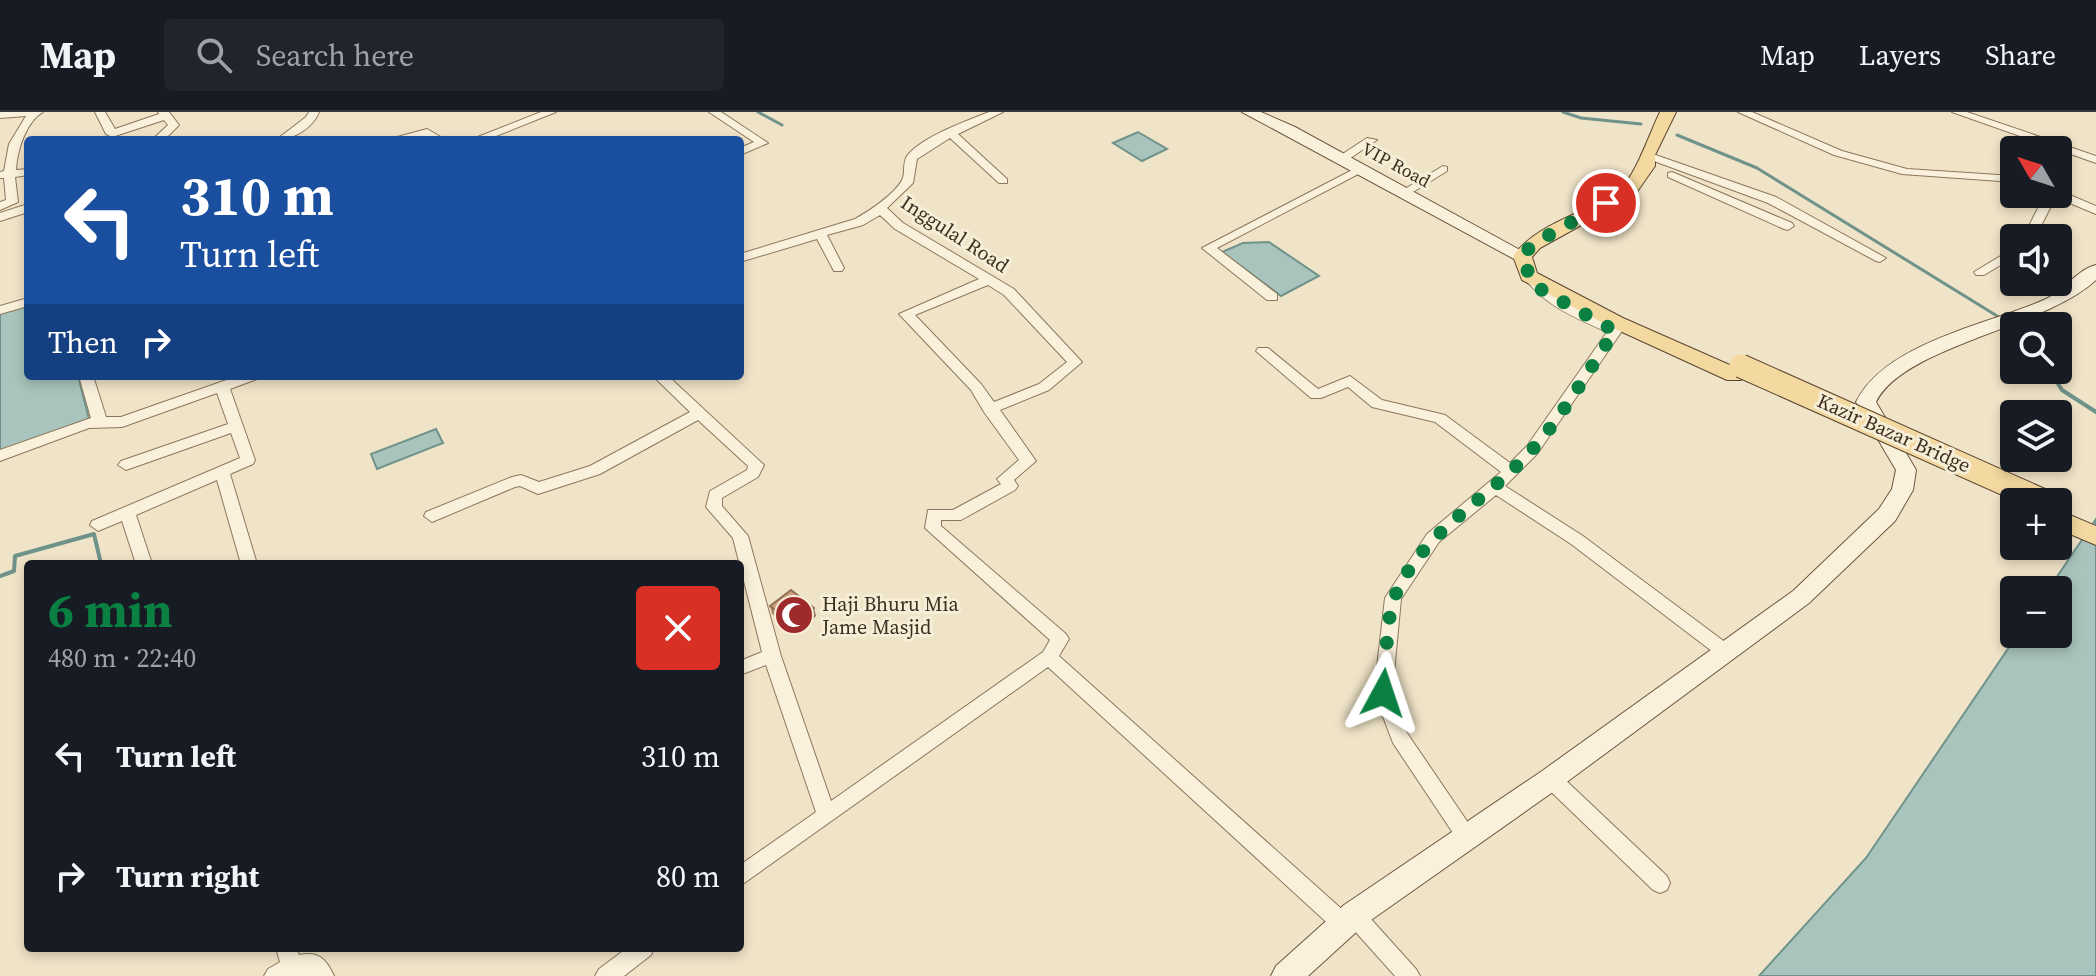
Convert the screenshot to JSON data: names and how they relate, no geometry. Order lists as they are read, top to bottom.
{
  "streets": {
    "main road": ["Kazir Bazar Bridge"],
    "street": ["VIP Road", "Inggulal Road"]
  },
  "places": {
    "mosque": ["Haji Bhuru Mia Jame Masjid"]
  },
  "north": "top left",
  "page": {
    "header": "Map",
    "search": "Search here",
    "nav": ["Map", "Layers", "Share"],
    "map_buttons": ["+", "−"],
    "turn": ["310 m", "Turn left"],
    "then": "Then",
    "heading": ["6 min", "480 m · 22:40"],
    "list": [
      {
        "name": "Turn left",
        "value": "310 m"
      },
      {
        "name": "Turn right",
        "value": "80 m"
      }
    ]
  }
}
